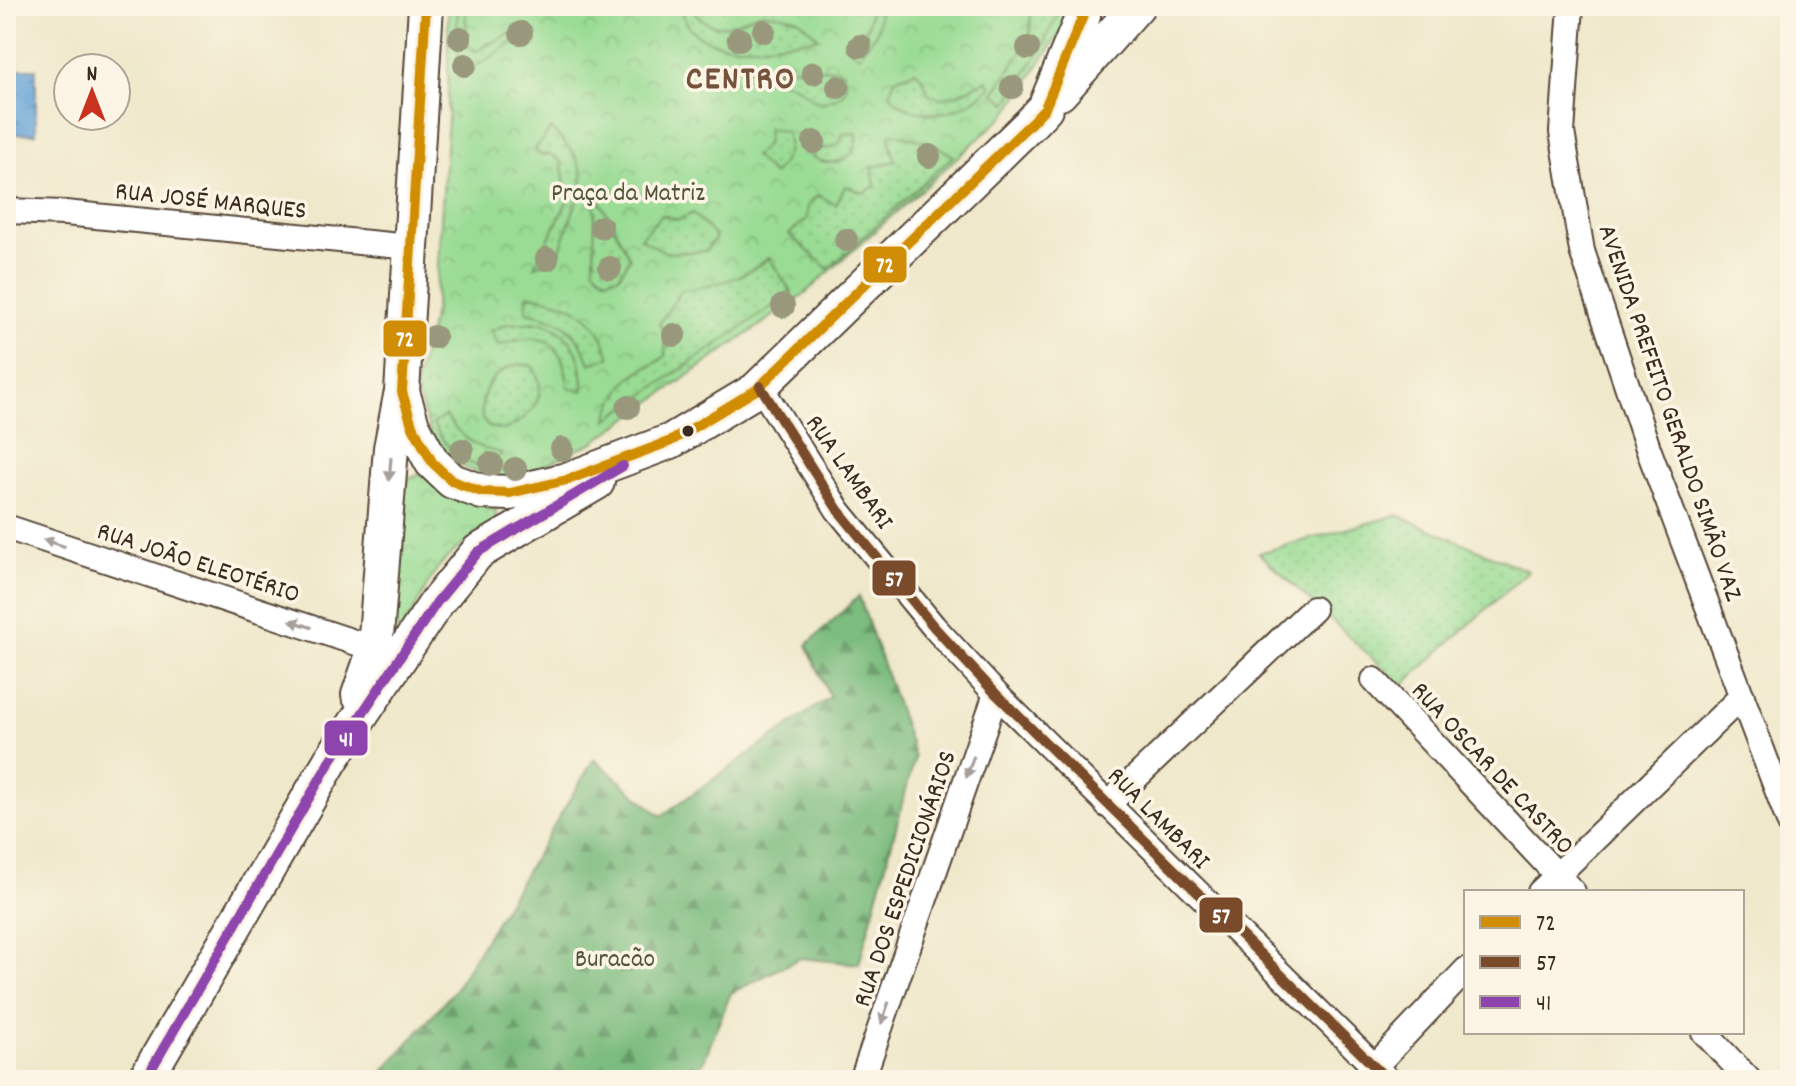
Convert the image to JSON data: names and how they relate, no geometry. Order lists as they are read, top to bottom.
{
  "streets": {
    "street": [
      "RUA JOSÉ MARQUES",
      "AVENIDA PREFEITO GERALDO SIMÃO VAZ",
      "RUA LAMBARI",
      "RUA JOÃO ELEOTÉRIO",
      "RUA OSCAR DE CASTRO",
      "RUA DOS ESPEDICIONÁRIOS"
    ]
  },
  "crossings": [
    ["RUA LAMBARI", "RUA DOS ESPEDICIONÁRIOS"]
  ],
  "one_way": ["RUA JOÃO ELEOTÉRIO", "RUA DOS ESPEDICIONÁRIOS"],
  "districts": ["CENTRO"],
  "parks": ["Praça da Matriz", "Buracão"],
  "lines": ["transit line 72", "transit line 57", "transit line 41"],
  "legend": ["72", "57", "41"],
  "north": "top"
}
